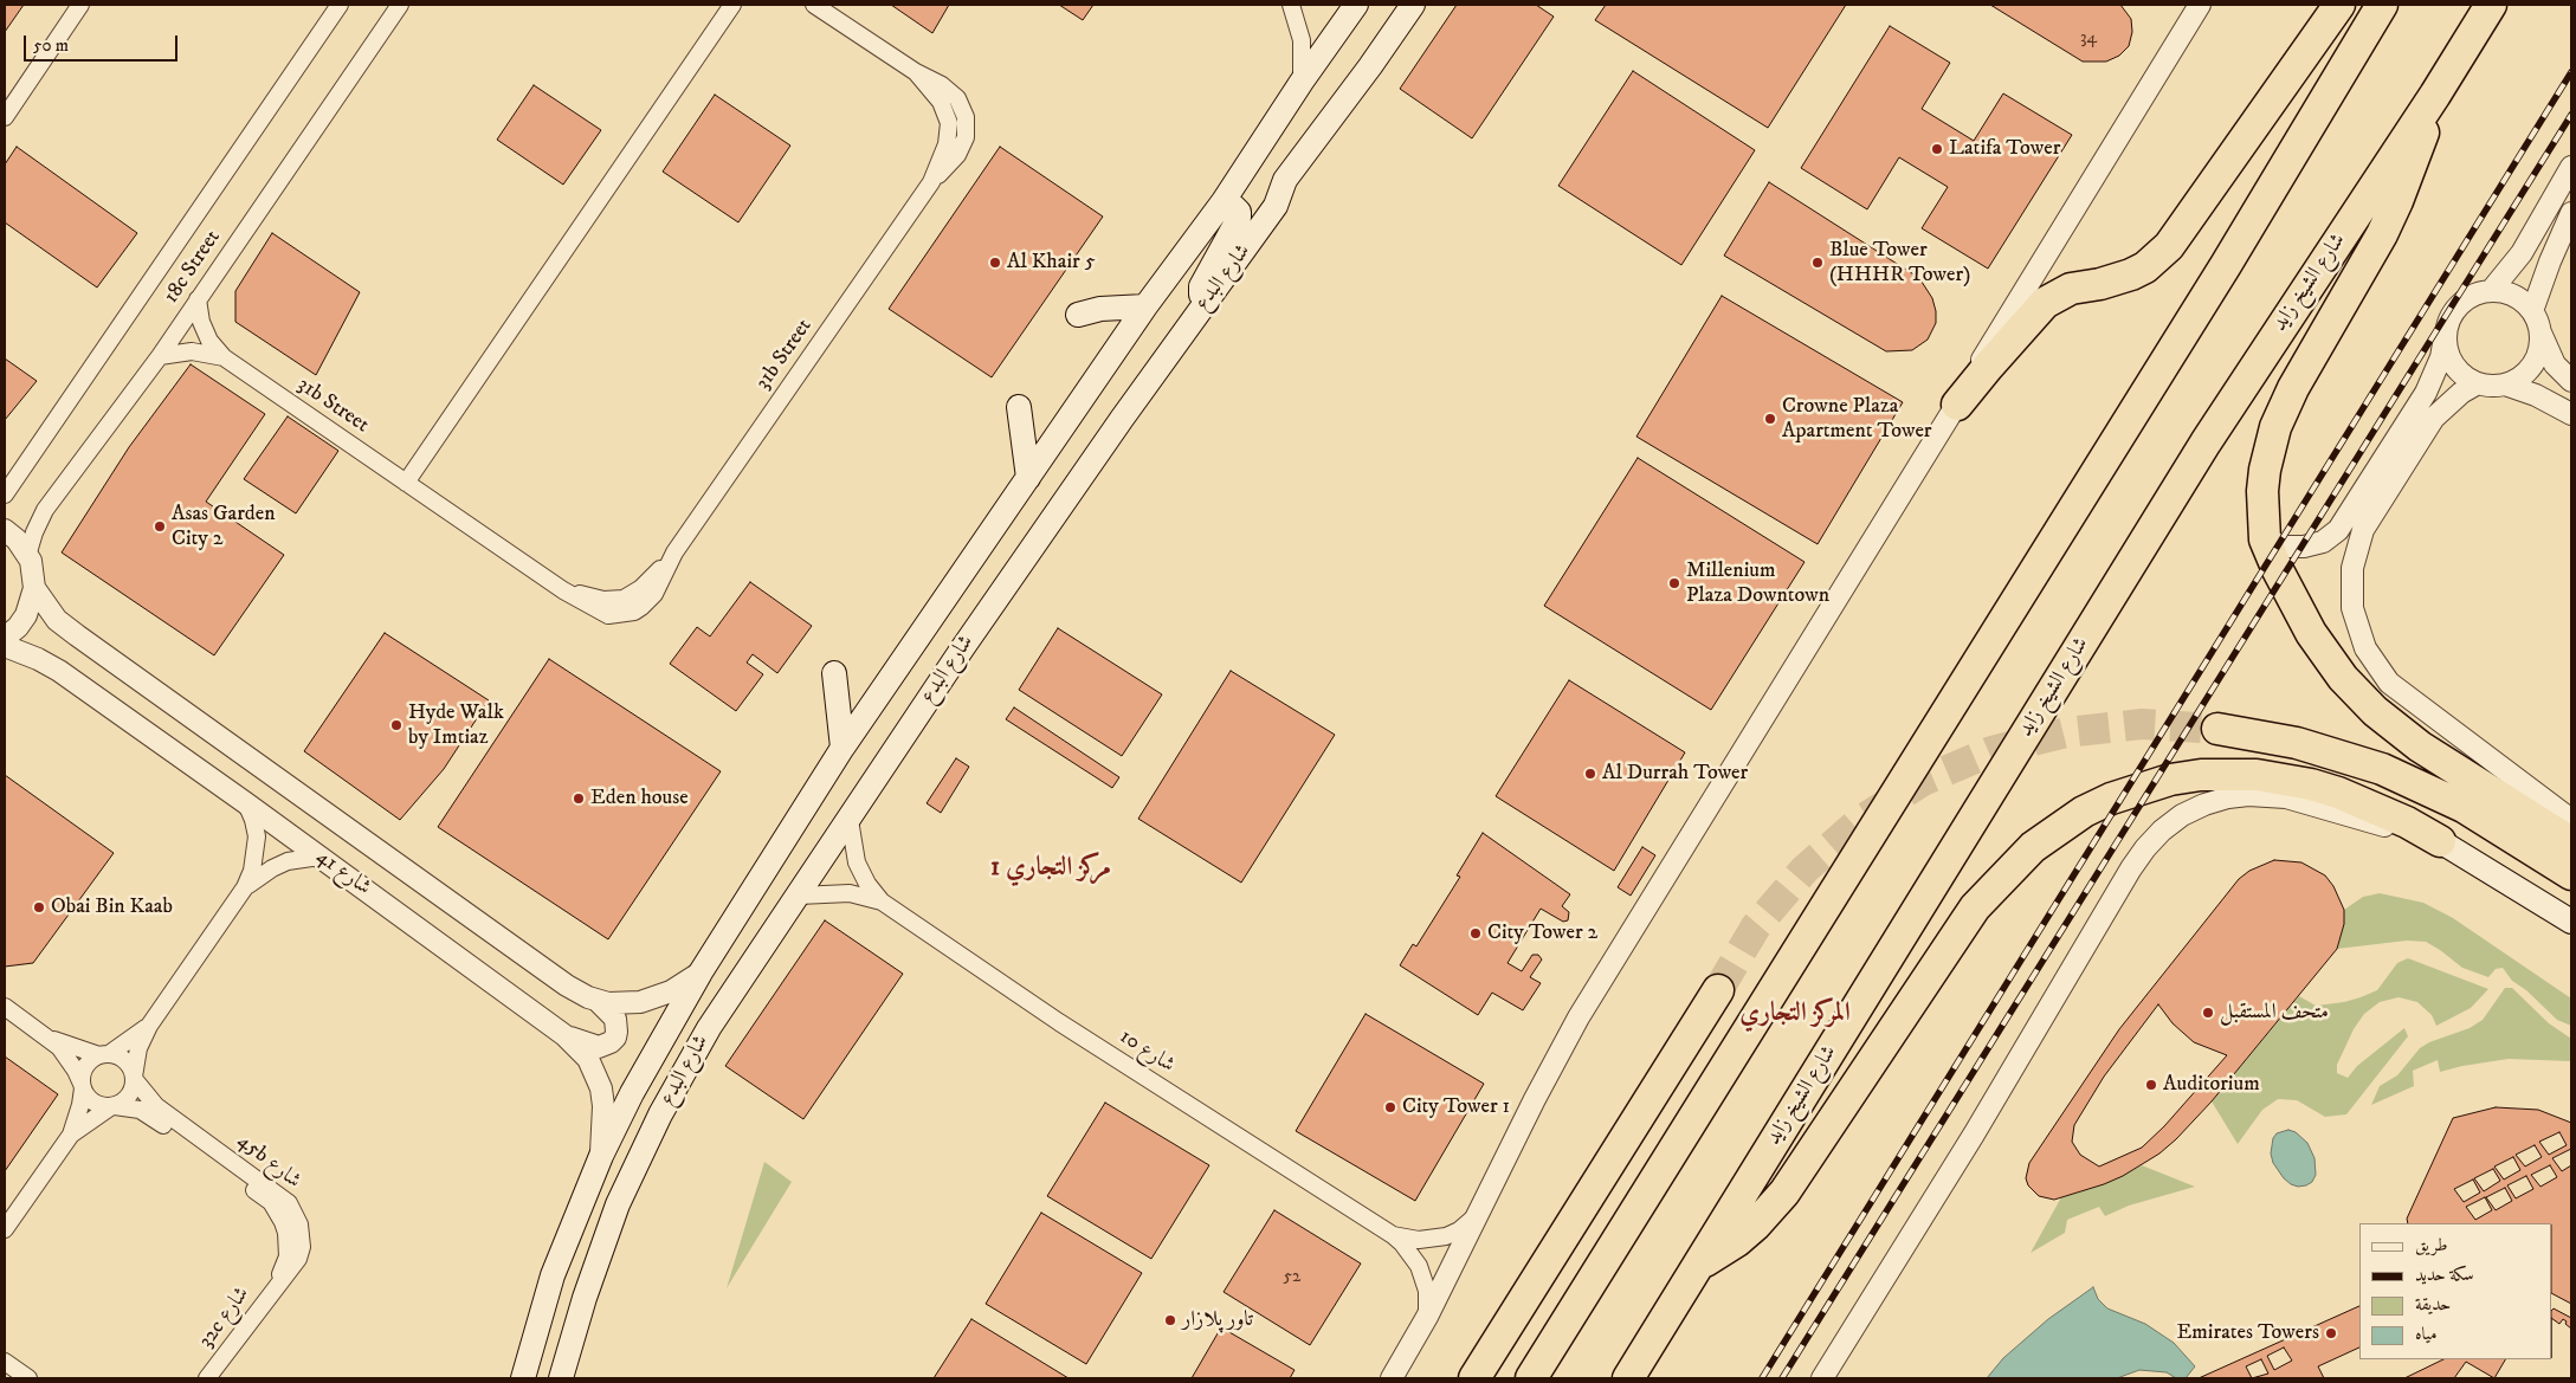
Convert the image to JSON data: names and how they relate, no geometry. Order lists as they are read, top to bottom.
{
  "streets": {
    "highway": ["شارع الشيخ زايد"],
    "main road": ["شارع البدع"],
    "street": [
      "18c Street",
      "31b Street",
      "شارع 41",
      "شارع 10",
      "45b شارع",
      "32c شارع"
    ]
  },
  "crossings": [
    ["18c Street", "31b Street"],
    ["شارع البدع", "شارع 41"],
    ["شارع البدع", "شارع 10"],
    ["45b شارع", "32c شارع"]
  ],
  "districts": ["مركز التجاري 1", "المركز التجاري"],
  "places": [
    "Latifa Tower",
    "Al Khair 5",
    "Blue Tower (HHHR Tower)",
    "Crowne Plaza Apartment Tower",
    "Asas Garden City 2",
    "Millenium Plaza Downtown",
    "Hyde Walk by Imtiaz",
    "Al Durrah Tower",
    "Eden house",
    "Obai Bin Kaab",
    "City Tower 2",
    "متحف المستقبل",
    "Auditorium",
    "City Tower 1",
    "تاور پلازار",
    "Emirates Towers"
  ],
  "house_numbers": ["34", "52"],
  "legend": [
    "طريق",
    "سكة حديد",
    "حديقة",
    "مياه"
  ],
  "scale_bar": "50 m"
}
